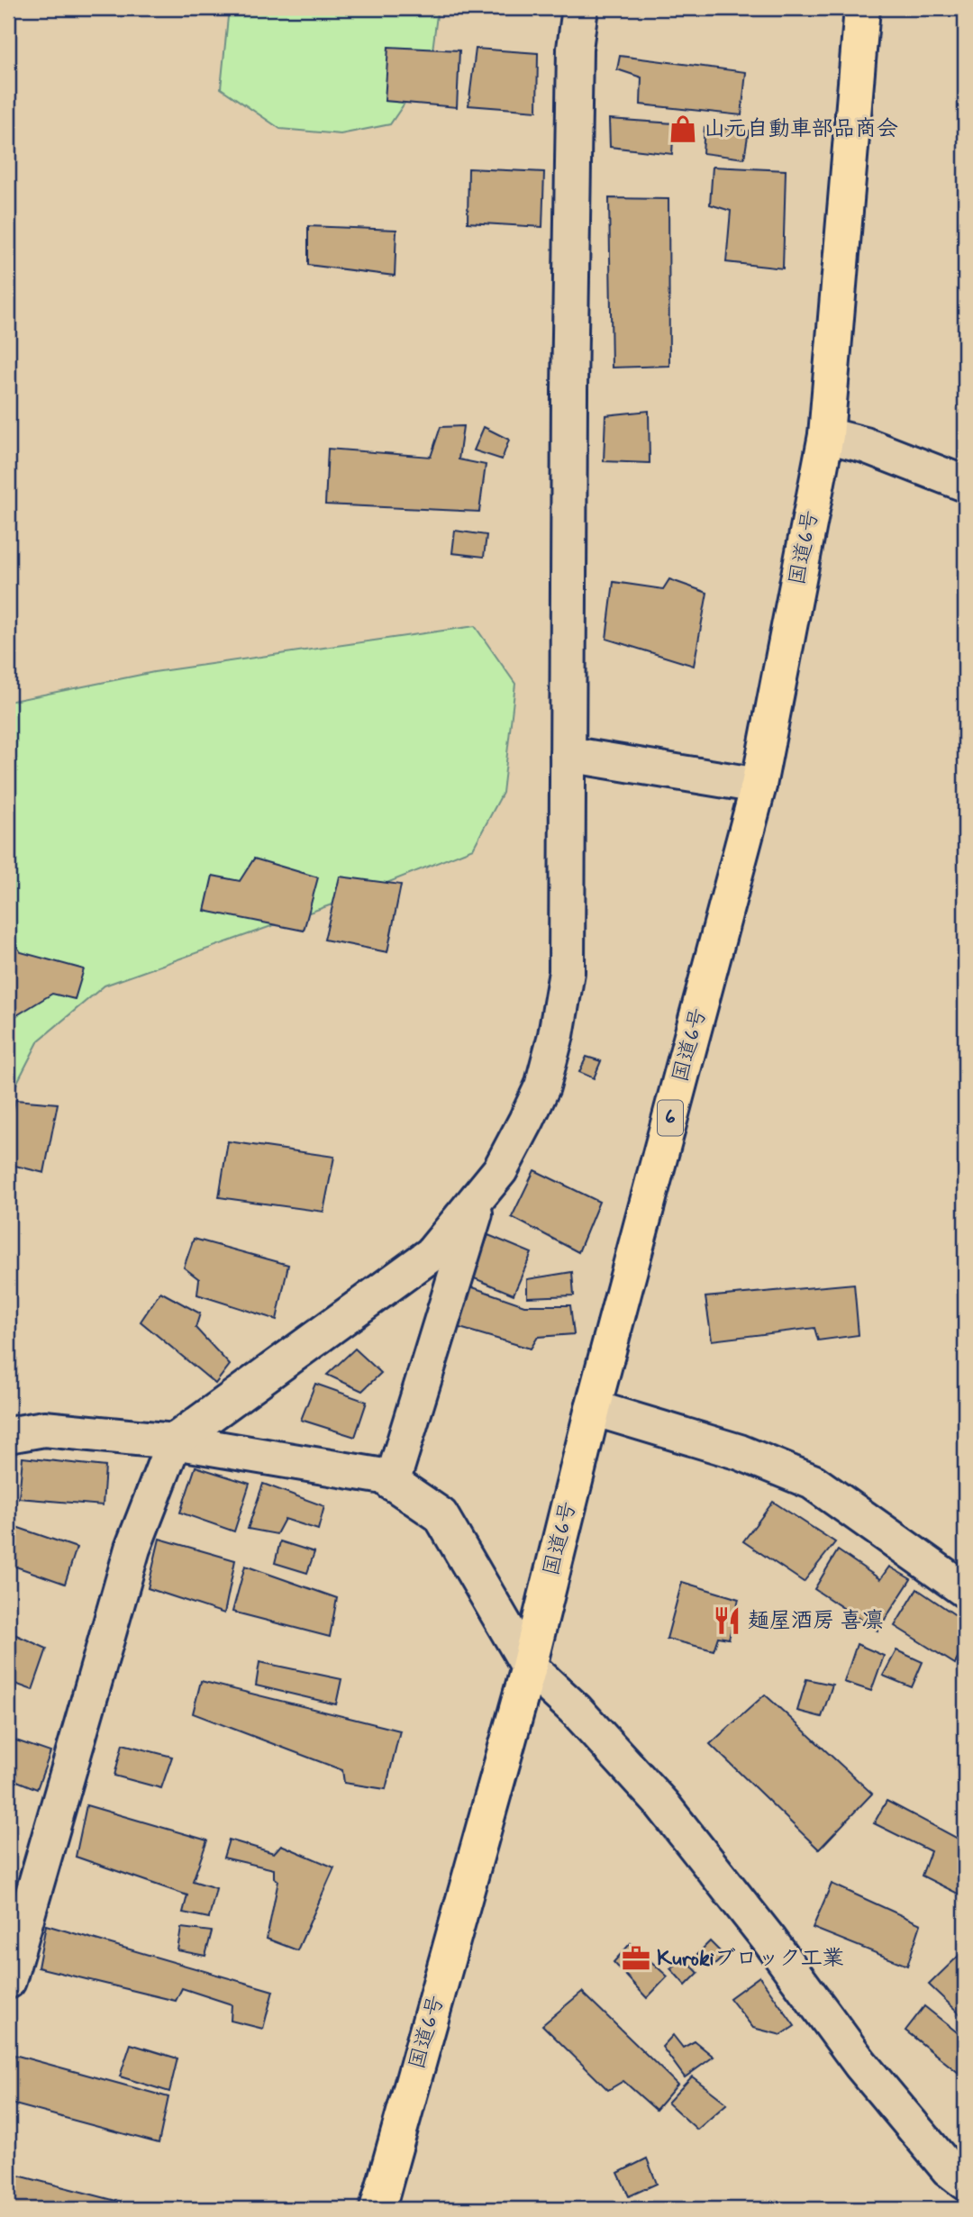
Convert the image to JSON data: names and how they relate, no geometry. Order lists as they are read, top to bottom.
{
  "streets": {
    "highway": ["国道6号", "6"]
  },
  "places": {
    "shop": ["山元自動車部品商会"],
    "restaurant": ["麺屋酒房 喜凛"],
    "office": ["Kurokiブロック工業"]
  }
}
